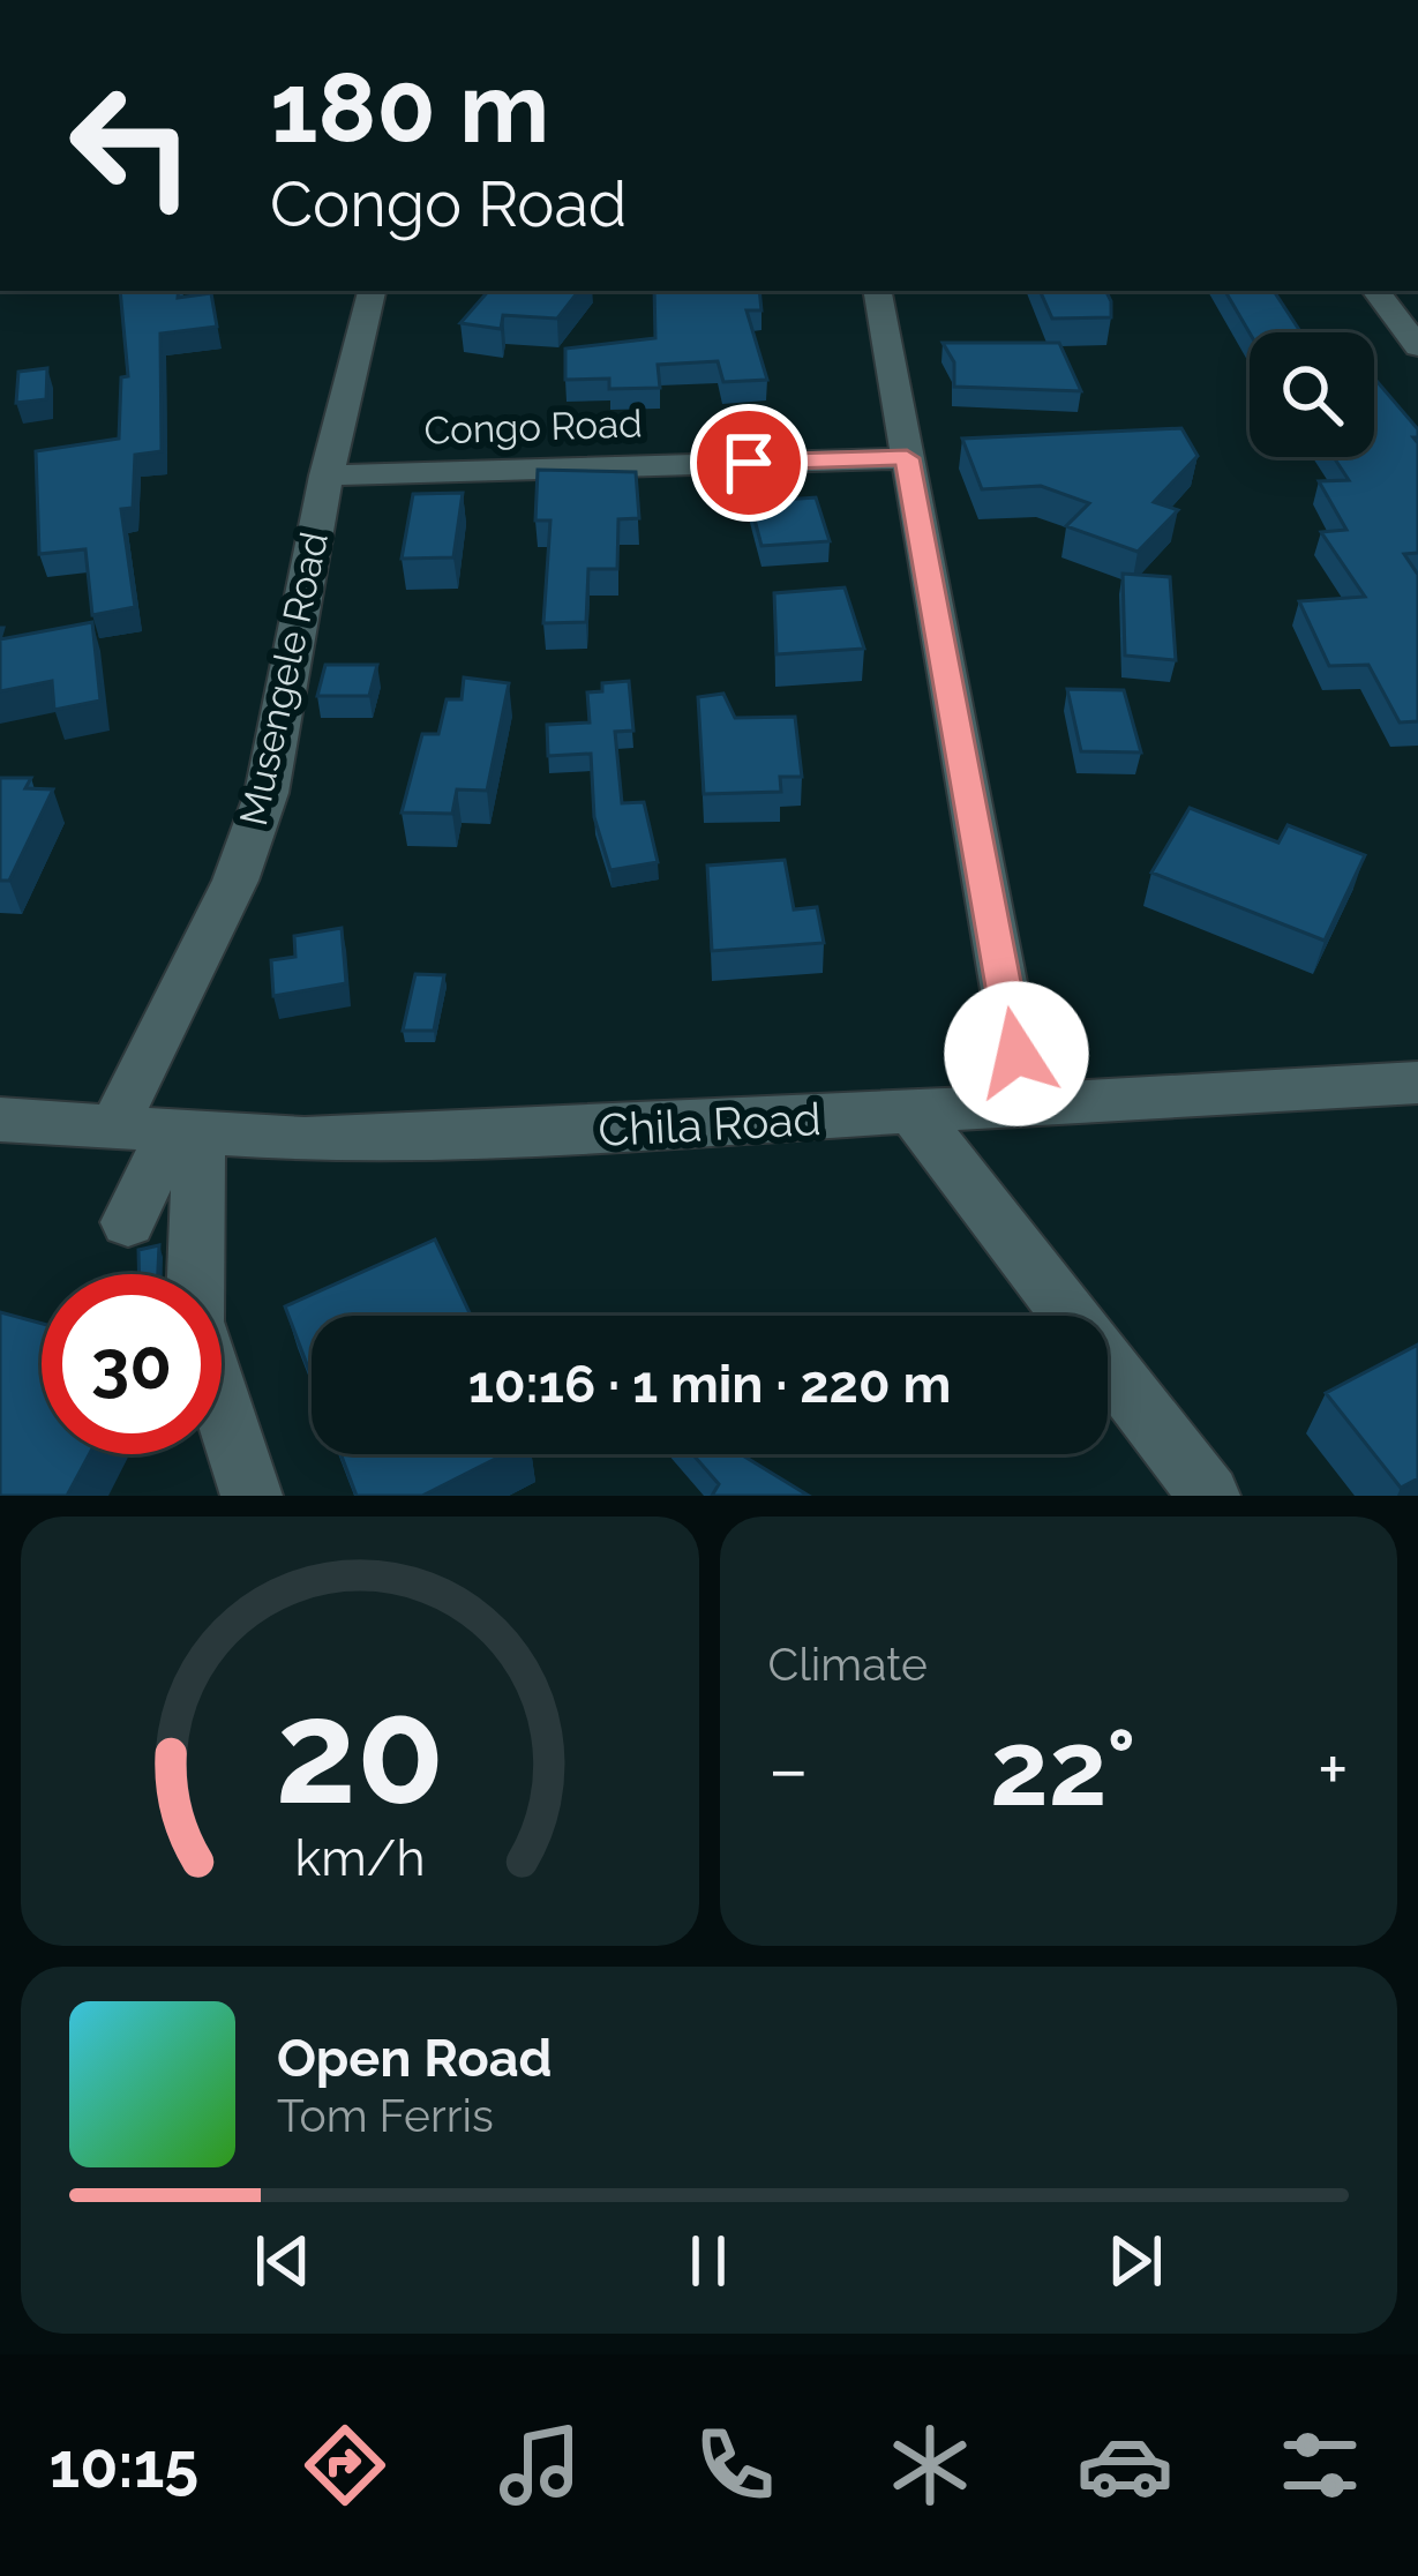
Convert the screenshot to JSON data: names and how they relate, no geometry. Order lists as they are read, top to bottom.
{
  "streets": {
    "street": ["Congo Road", "Musengele Road", "Chila Road"]
  },
  "crossings": [
    ["Congo Road", "Musengele Road"],
    ["Musengele Road", "Chila Road"]
  ],
  "page": {
    "turn": ["180 m", "Congo Road"],
    "limit": "30",
    "trip": "10:16 · 1 min · 220 m",
    "tile": "Climate",
    "heat": ["−", "22°", "+"],
    "song": ["Open Road", "Tom Ferris"],
    "tabs": "10:15",
    "gauge": ["20", "km/h"]
  }
}
